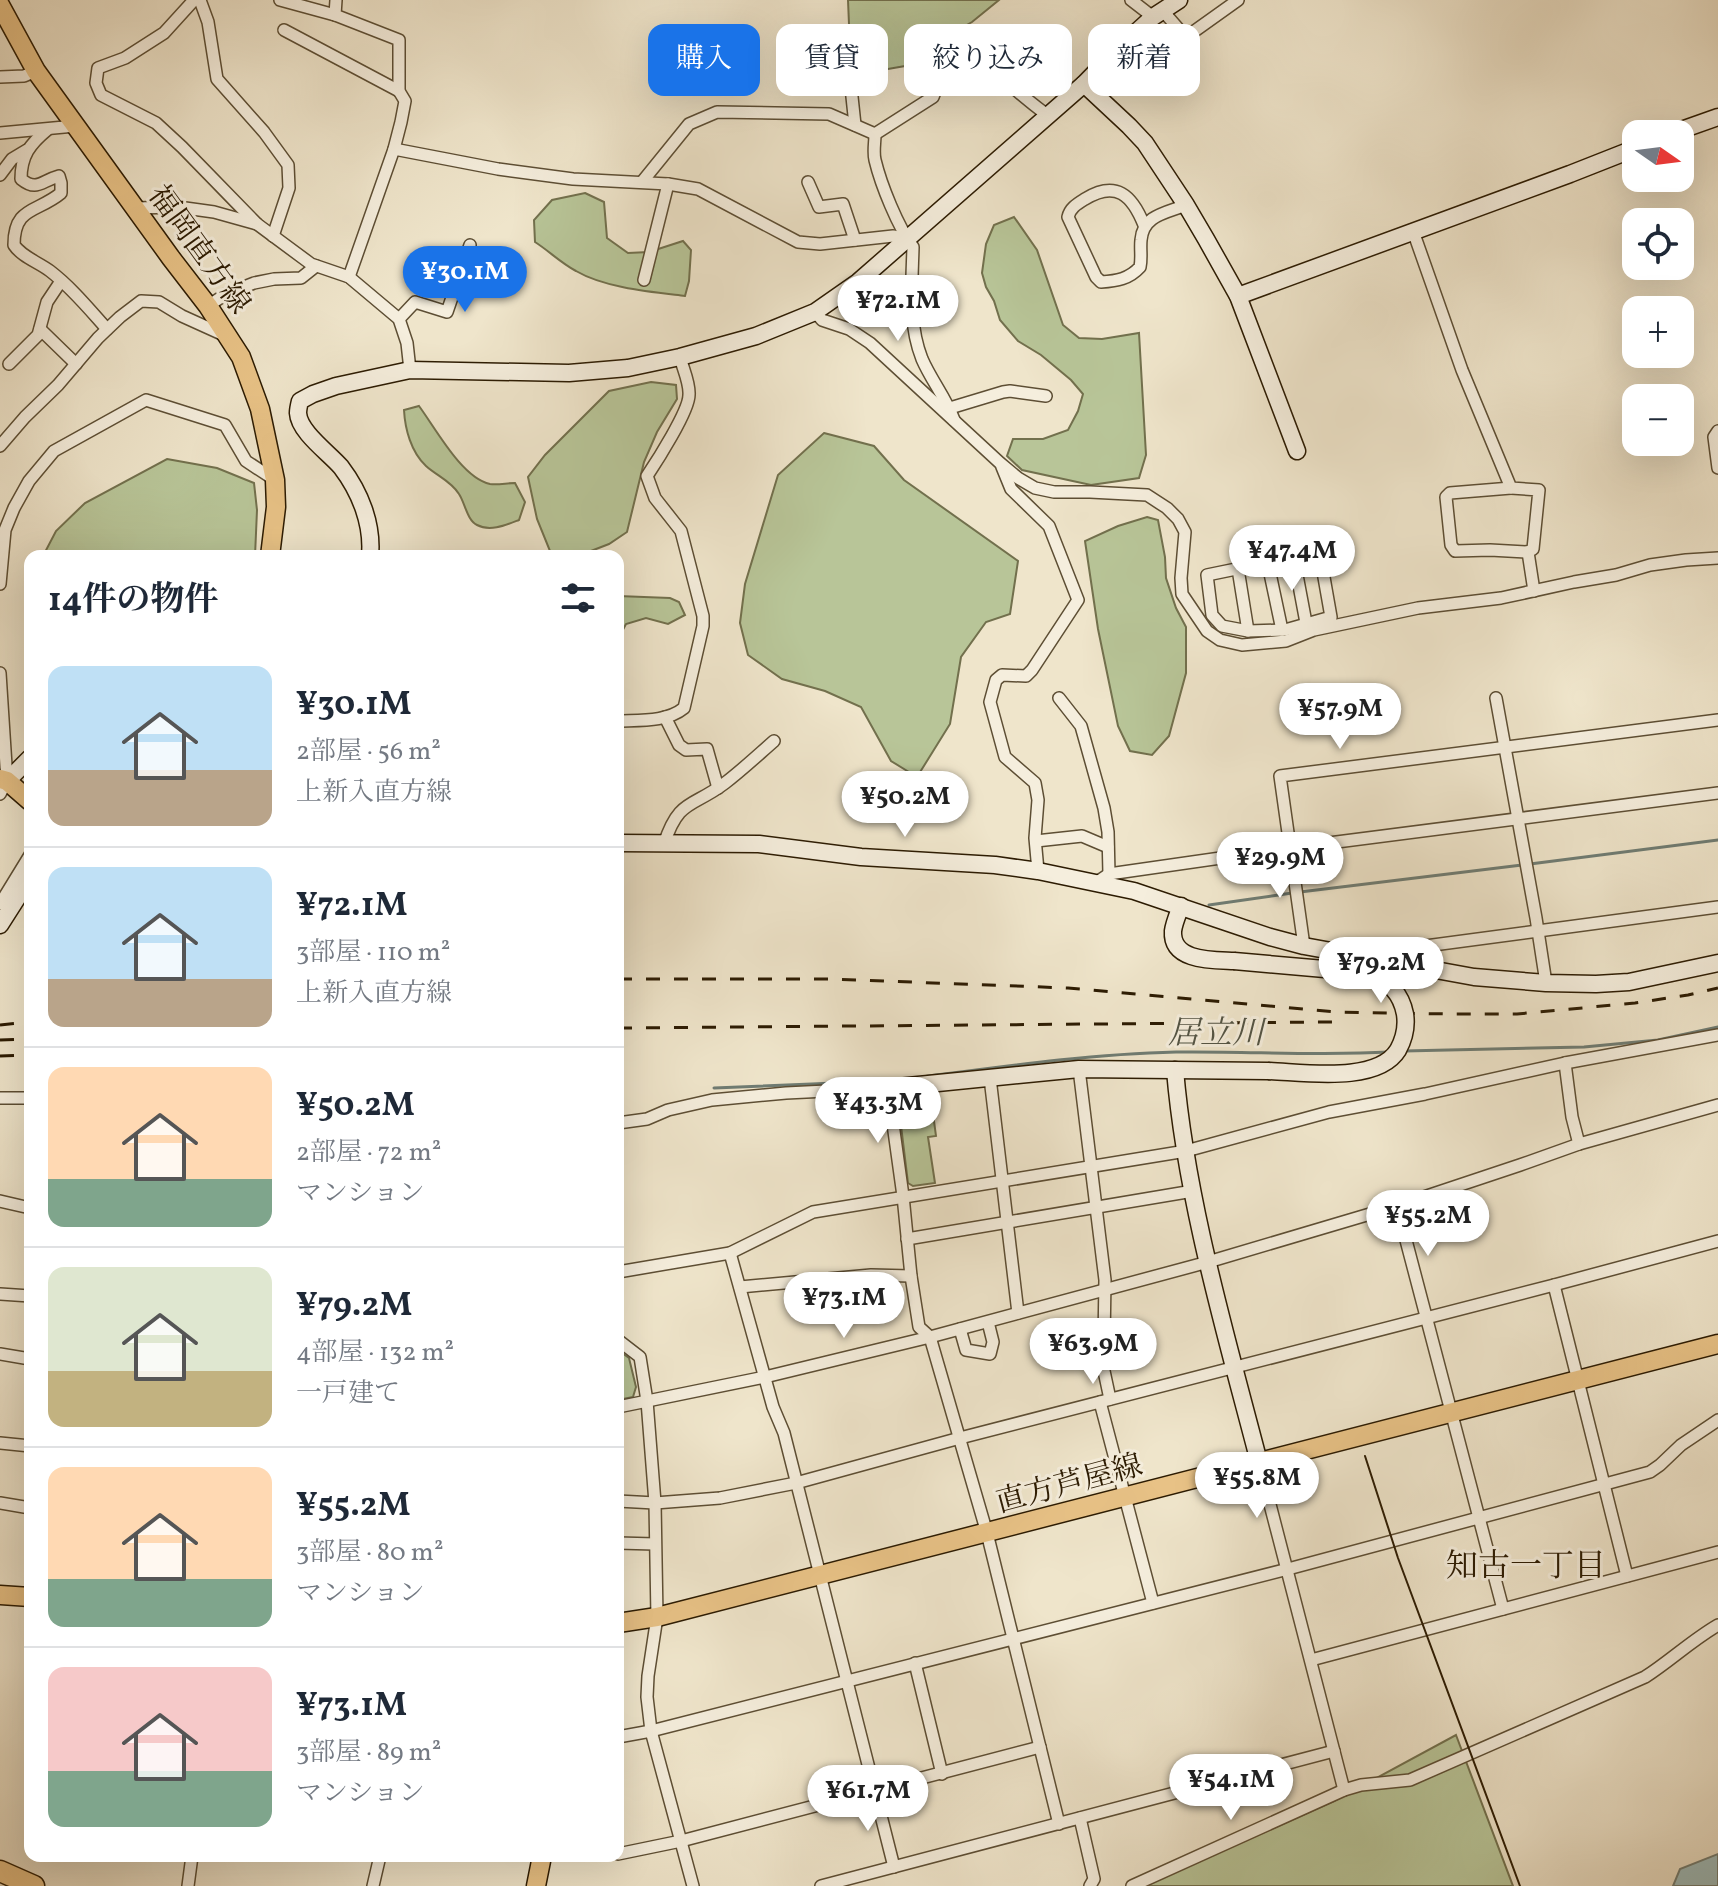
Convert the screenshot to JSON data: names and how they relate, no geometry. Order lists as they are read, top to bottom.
{
  "streets": {
    "main road": ["福岡直方線", "直方芦屋線"]
  },
  "districts": ["知古一丁目"],
  "water": ["居立川"],
  "north": "right",
  "page": {
    "chip": [
      "購入",
      "賃貸",
      "絞り込み",
      "新着"
    ],
    "map_buttons": ["+", "−"],
    "price": [
      "¥30.1M",
      "¥72.1M",
      "¥47.4M",
      "¥57.9M",
      "¥50.2M",
      "¥29.9M",
      "¥79.2M",
      "¥43.3M",
      "¥55.2M",
      "¥73.1M",
      "¥63.9M",
      "¥55.8M",
      "¥54.1M",
      "¥61.7M"
    ],
    "heading": "14件の物件",
    "list": [
      {
        "name": "¥30.1M",
        "note": "2部屋 · 56 m² · 上新入直方線"
      },
      {
        "name": "¥72.1M",
        "note": "3部屋 · 110 m² · 上新入直方線"
      },
      {
        "name": "¥50.2M",
        "note": "2部屋 · 72 m² · マンション"
      },
      {
        "name": "¥79.2M",
        "note": "4部屋 · 132 m² · 一戸建て"
      },
      {
        "name": "¥55.2M",
        "note": "3部屋 · 80 m² · マンション"
      },
      {
        "name": "¥73.1M",
        "note": "3部屋 · 89 m² · マンション"
      }
    ]
  }
}
